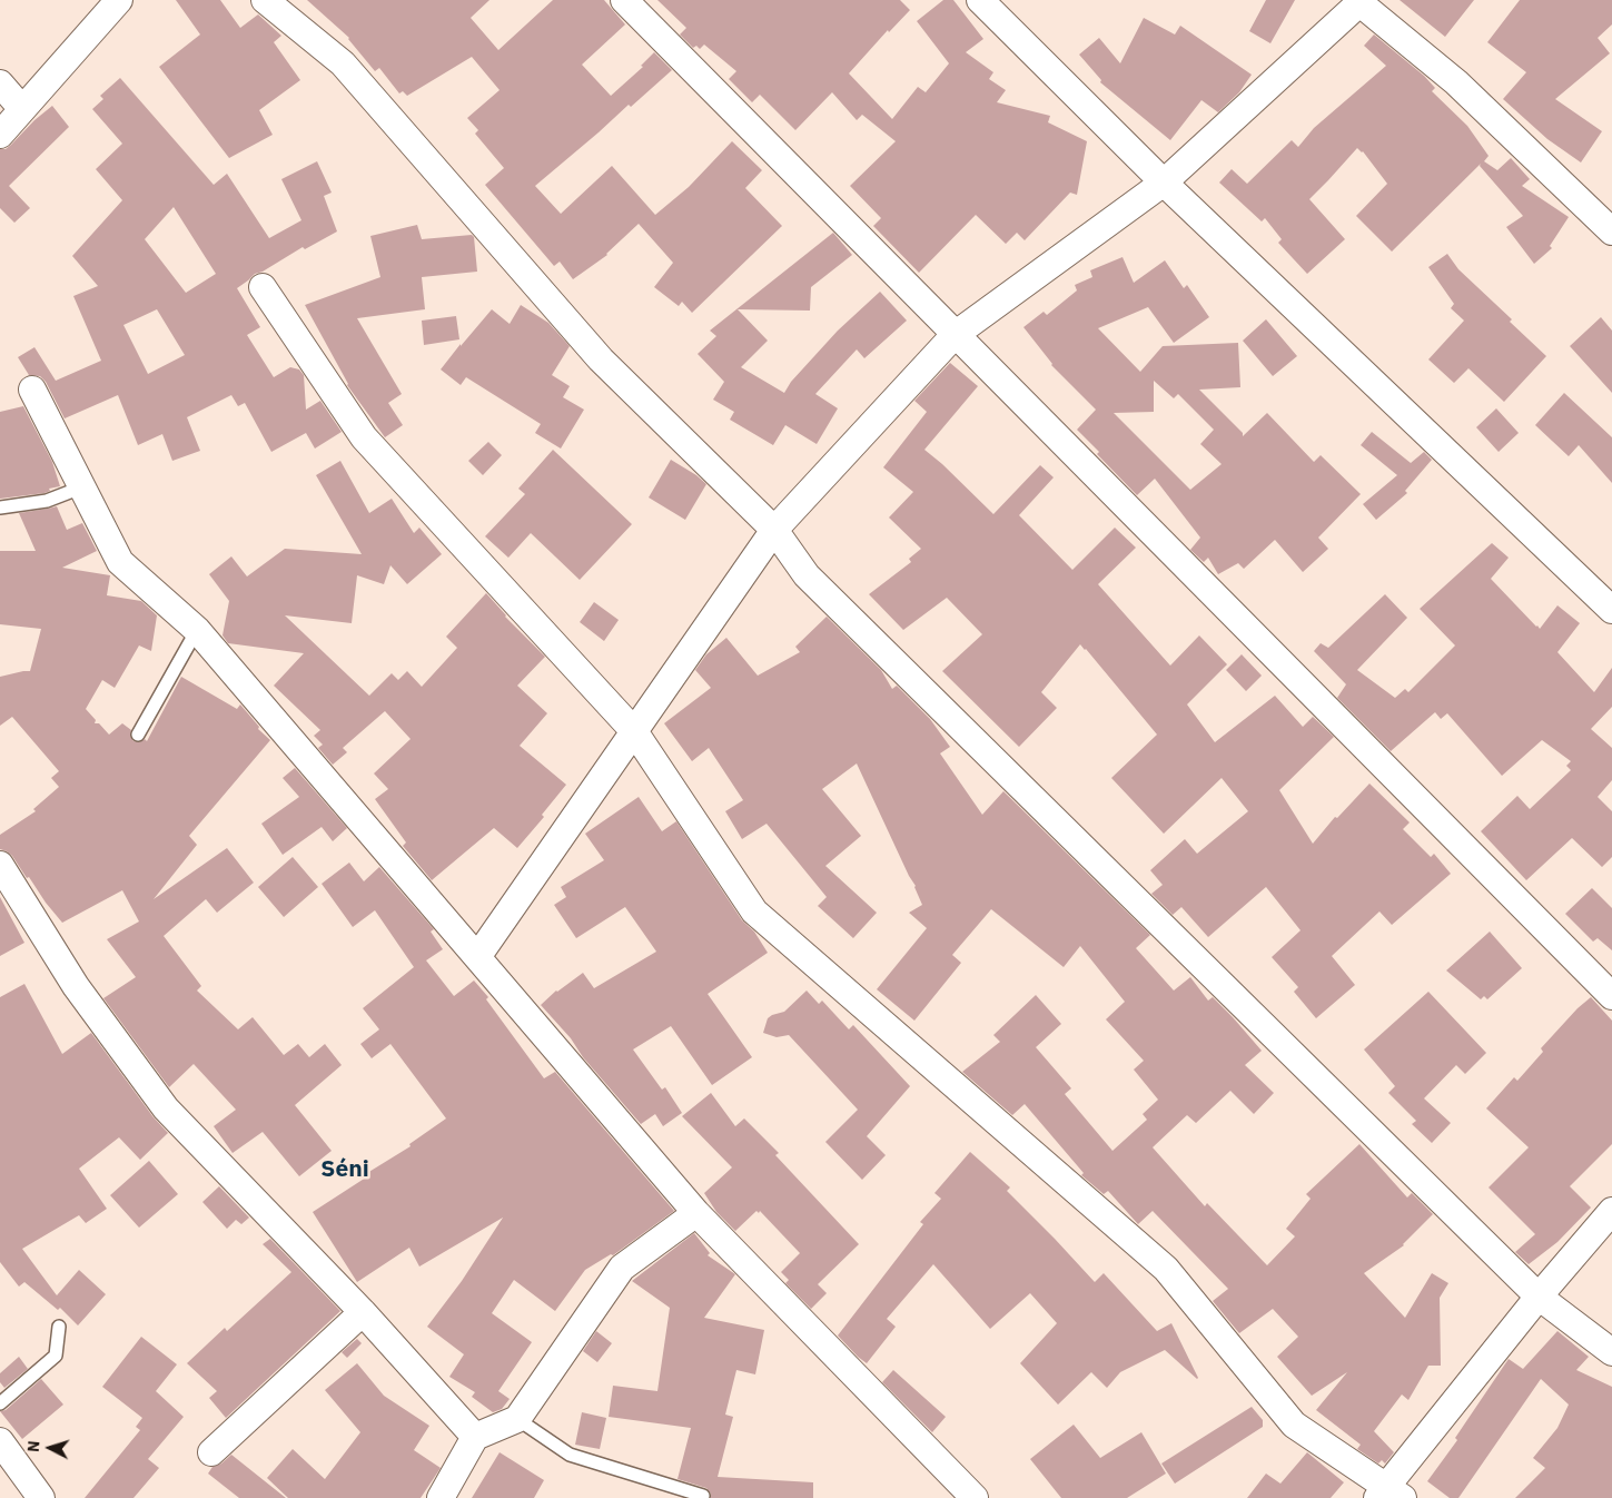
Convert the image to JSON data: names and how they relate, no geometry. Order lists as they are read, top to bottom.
{
  "districts": ["Séni"],
  "north": "left"
}
